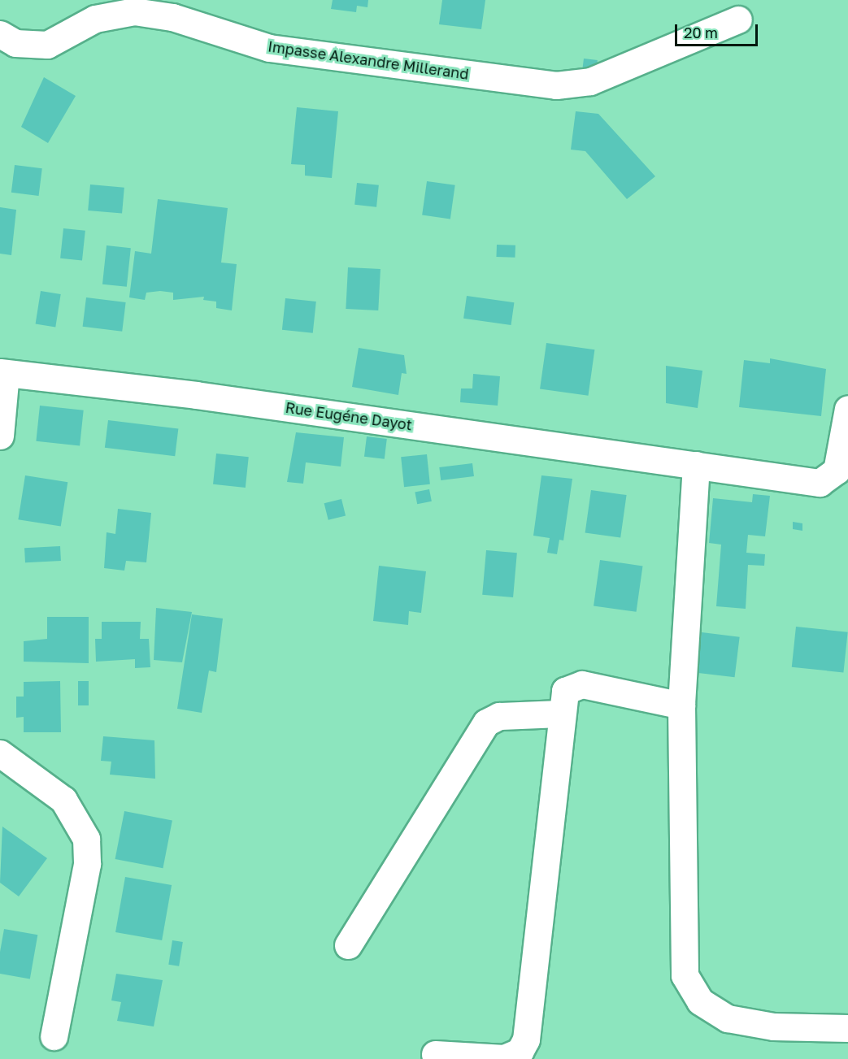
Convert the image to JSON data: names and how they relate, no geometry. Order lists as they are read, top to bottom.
{
  "streets": {
    "street": ["Impasse Alexandre Millerand", "Rue Eugéne Dayot"]
  },
  "scale_bar": "20 m"
}
